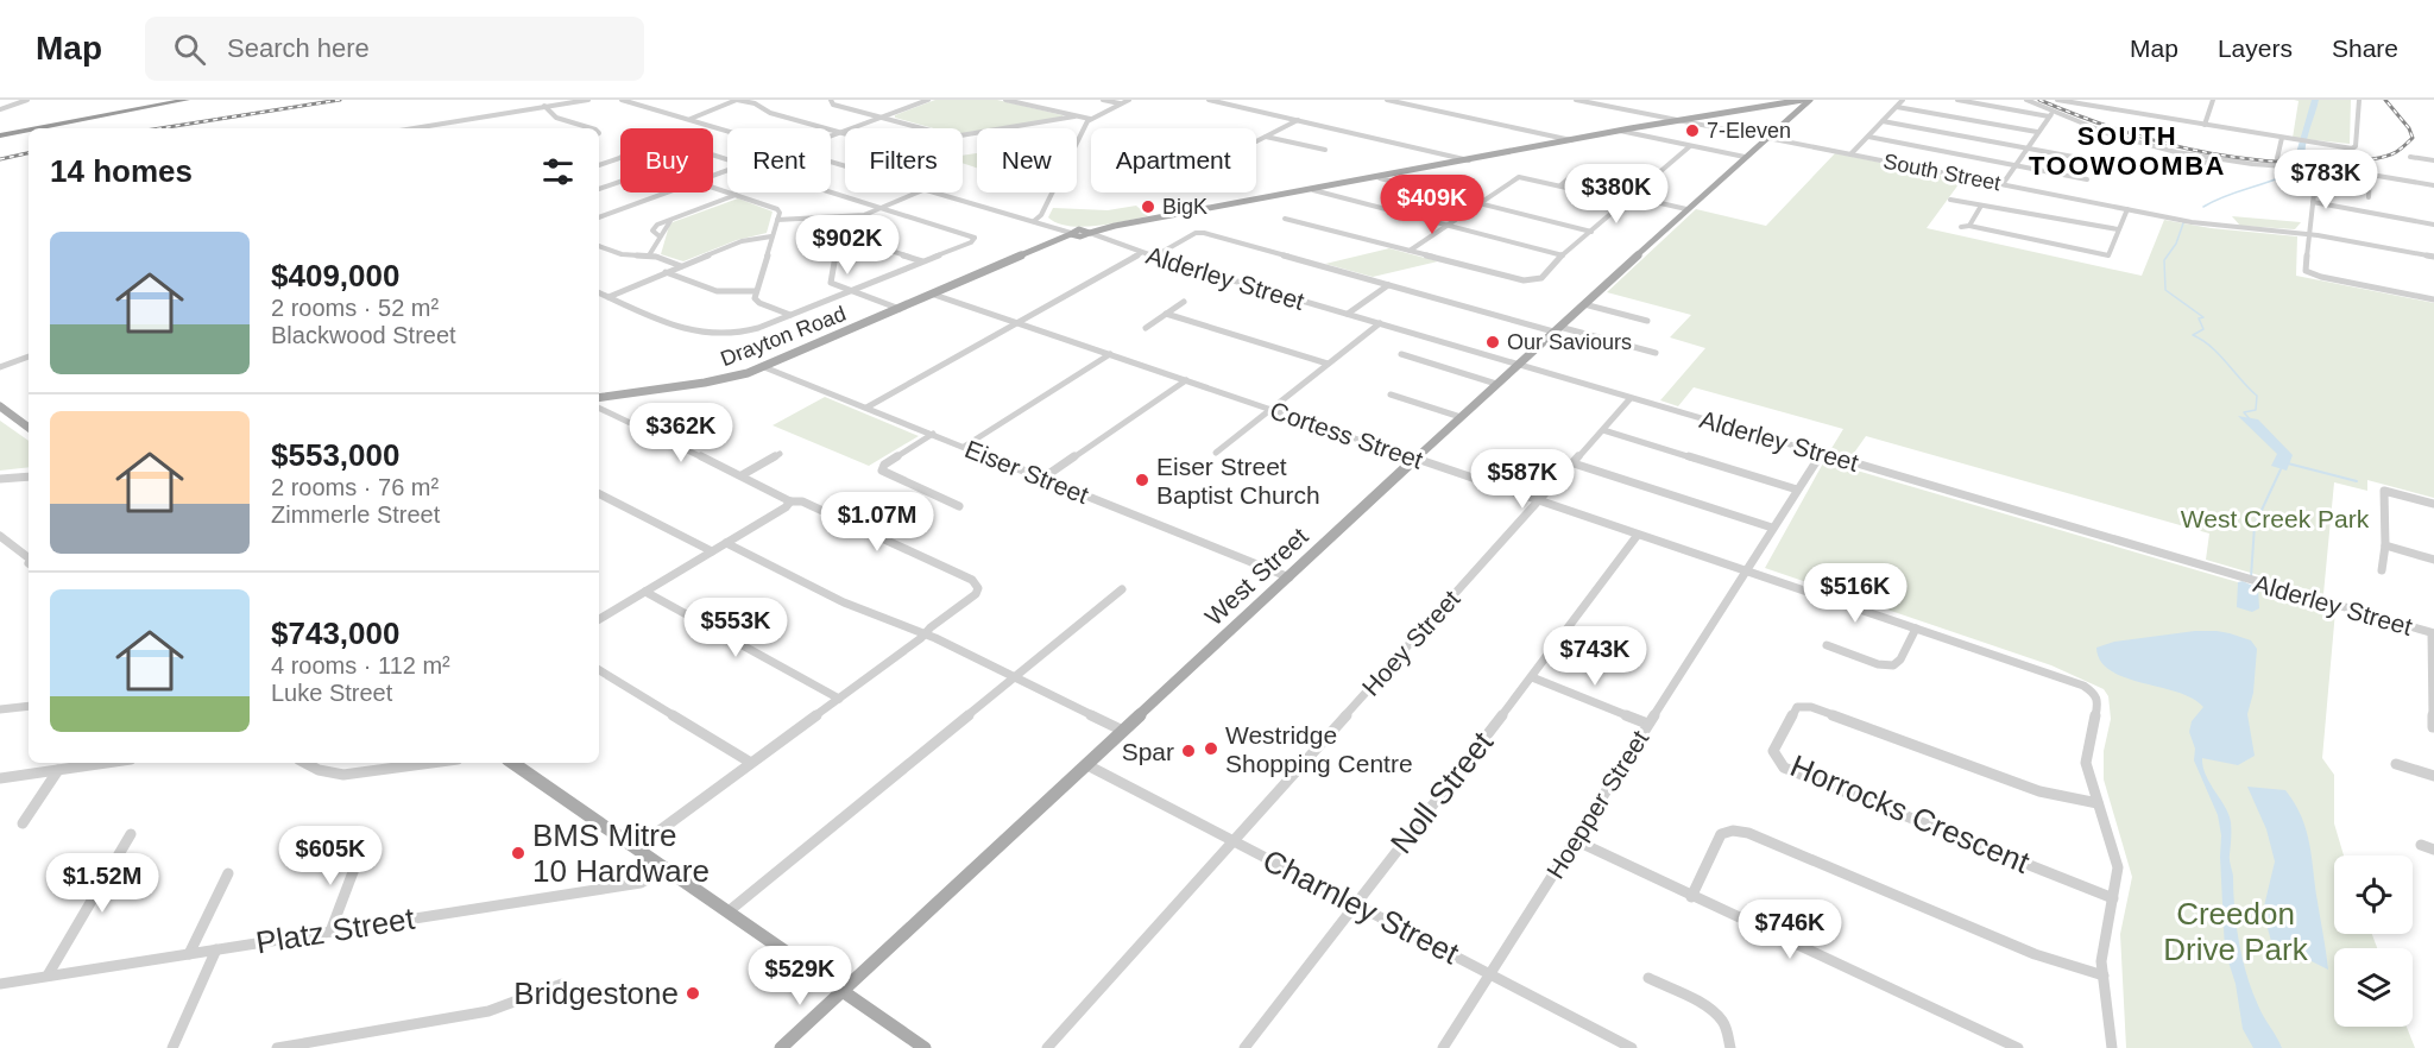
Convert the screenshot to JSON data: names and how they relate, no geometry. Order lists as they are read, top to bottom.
{
  "streets": {
    "main road": ["Drayton Road", "West Street"],
    "street": [
      "South Street",
      "Alderley Street",
      "Cortess Street",
      "Eiser Street",
      "Hoey Street",
      "Noll Street",
      "Hoepper Street",
      "Horrocks Crescent",
      "Charnley Street",
      "Platz Street"
    ]
  },
  "crossings": [
    ["South Street", "Drayton Road"],
    ["South Street", "West Street"],
    ["Alderley Street", "Drayton Road"],
    ["Alderley Street", "West Street"],
    ["Alderley Street", "Hoey Street"],
    ["Alderley Street", "Hoepper Street"],
    ["Drayton Road", "Cortess Street"],
    ["Drayton Road", "Eiser Street"],
    ["Cortess Street", "West Street"],
    ["Cortess Street", "Hoey Street"],
    ["Cortess Street", "Noll Street"],
    ["Cortess Street", "Hoepper Street"],
    ["Cortess Street", "Horrocks Crescent"],
    ["Eiser Street", "West Street"],
    ["West Street", "Charnley Street"],
    ["Hoey Street", "Charnley Street"],
    ["Noll Street", "Charnley Street"],
    ["Hoepper Street", "Charnley Street"]
  ],
  "districts": ["SOUTH TOOWOOMBA"],
  "parks": ["West Creek Park", "Creedon Drive Park"],
  "places": [
    "7-Eleven",
    "BigK",
    "Our Saviours",
    "Eiser Street Baptist Church",
    "Westridge Shopping Centre",
    "Spar",
    "BMS Mitre 10 Hardware",
    "Bridgestone"
  ],
  "page": {
    "header": "Map",
    "search": "Search here",
    "nav": ["Map", "Layers", "Share"],
    "chip": [
      "Buy",
      "Rent",
      "Filters",
      "New",
      "Apartment"
    ],
    "heading": "14 homes",
    "price": [
      "$783K",
      "$380K",
      "$409K",
      "$902K",
      "$362K",
      "$587K",
      "$1.07M",
      "$516K",
      "$553K",
      "$743K",
      "$605K",
      "$1.52M",
      "$746K",
      "$529K"
    ],
    "list": [
      {
        "name": "$409,000",
        "note": "2 rooms · 52 m² · Blackwood Street"
      },
      {
        "name": "$553,000",
        "note": "2 rooms · 76 m² · Zimmerle Street"
      },
      {
        "name": "$743,000",
        "note": "4 rooms · 112 m² · Luke Street"
      }
    ]
  }
}
